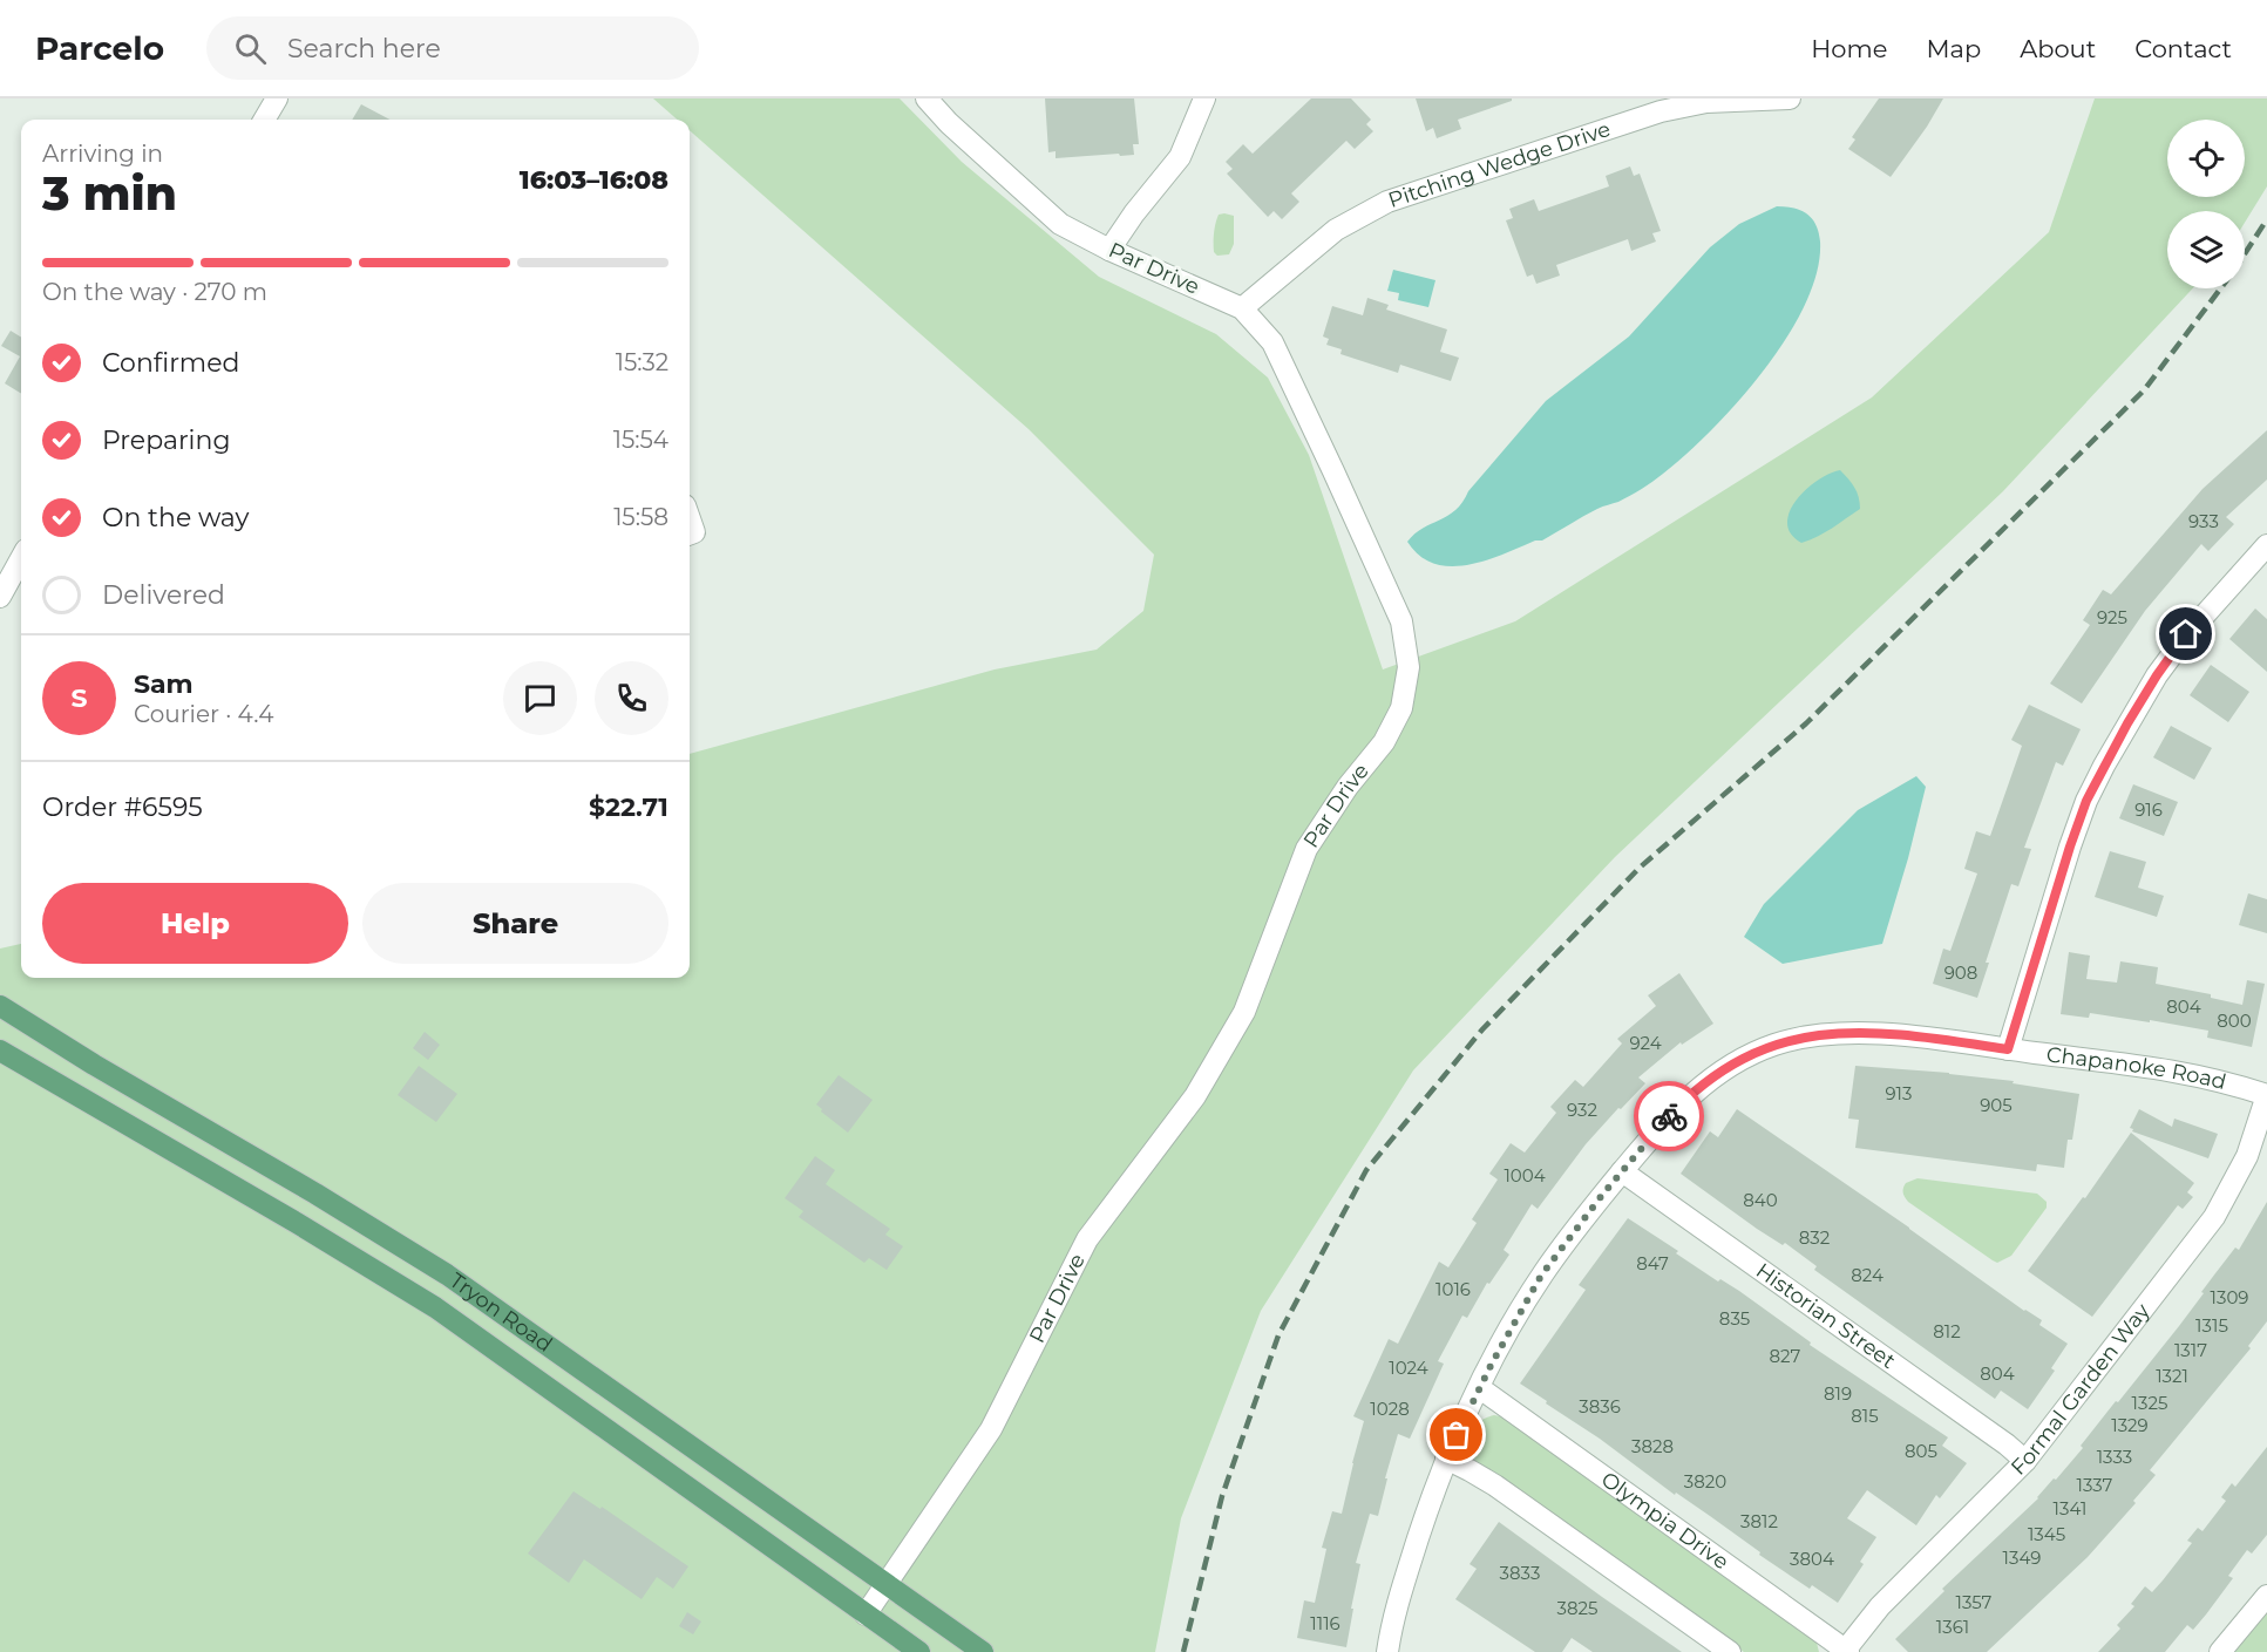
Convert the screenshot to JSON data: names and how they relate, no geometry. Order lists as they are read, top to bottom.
{
  "streets": {
    "main road": ["Tryon Road"],
    "street": [
      "Pitching Wedge Drive",
      "Par Drive",
      "Chapanoke Road",
      "Historian Street",
      "Formal Garden Way",
      "Olympia Drive"
    ]
  },
  "crossings": [
    ["Pitching Wedge Drive", "Par Drive"],
    ["Par Drive", "Tryon Road"],
    ["Chapanoke Road", "Historian Street"],
    ["Chapanoke Road", "Formal Garden Way"],
    ["Chapanoke Road", "Olympia Drive"],
    ["Historian Street", "Formal Garden Way"],
    ["Formal Garden Way", "Olympia Drive"]
  ],
  "house_numbers": [
    "933",
    "925",
    "916",
    "908",
    "804",
    "800",
    "924",
    "913",
    "905",
    "932",
    "1004",
    "840",
    "832",
    "847",
    "824",
    "1016",
    "1309",
    "835",
    "1315",
    "812",
    "1317",
    "827",
    "1024",
    "804",
    "1321",
    "819",
    "1325",
    "3836",
    "1028",
    "815",
    "1329",
    "3828",
    "805",
    "1333",
    "3820",
    "1337",
    "1341",
    "3812",
    "1345",
    "1349",
    "3804",
    "3833",
    "1357",
    "3825",
    "1116",
    "1361"
  ],
  "page": {
    "header": "Parcelo",
    "search": "Search here",
    "nav": [
      "Home",
      "Map",
      "About",
      "Contact"
    ],
    "heading": ["3 min", "Arriving in", "16:03–16:08"],
    "panel": [
      "Sam",
      "Courier · 4.4",
      "Order #6595",
      "$22.71"
    ],
    "bar": "On the way · 270 m",
    "list": [
      ["Confirmed", "15:32"],
      ["Preparing", "15:54"],
      ["On the way", "15:58"],
      "Delivered"
    ],
    "round": "S",
    "buttons": ["Help", "Share"]
  }
}
